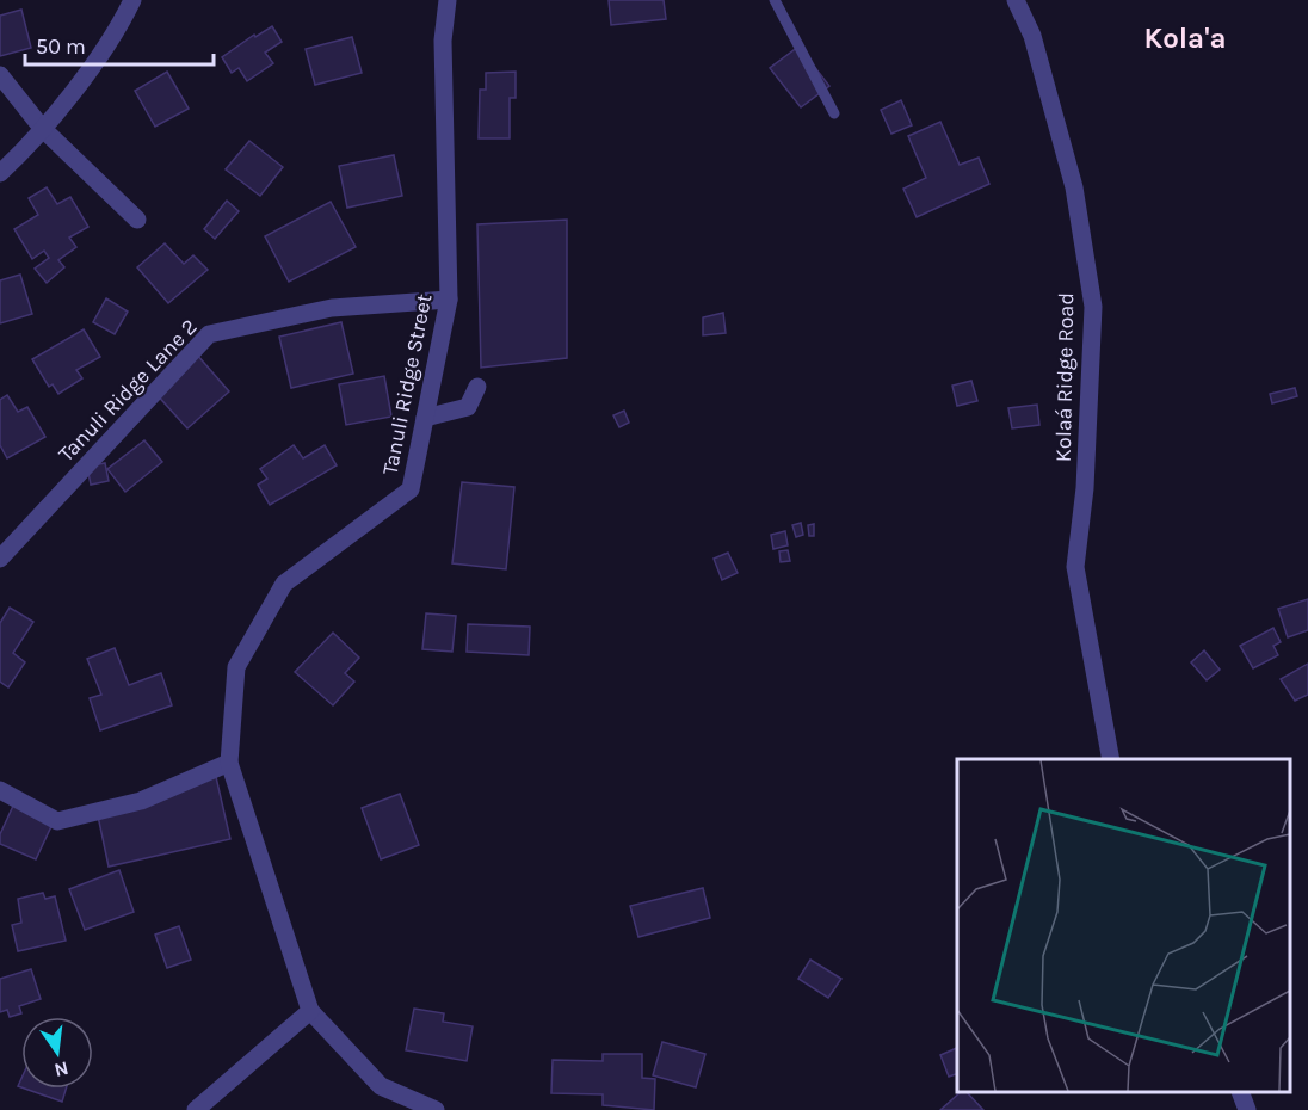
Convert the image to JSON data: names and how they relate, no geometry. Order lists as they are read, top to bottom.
{
  "streets": {
    "street": ["Kolaá Ridge Road", "Tanuli Ridge Street", "Tanuli Ridge Lane 2"]
  },
  "crossings": [
    ["Tanuli Ridge Street", "Tanuli Ridge Lane 2"]
  ],
  "districts": ["Kola'a"],
  "scale_bar": "50 m",
  "north": "bottom"
}
